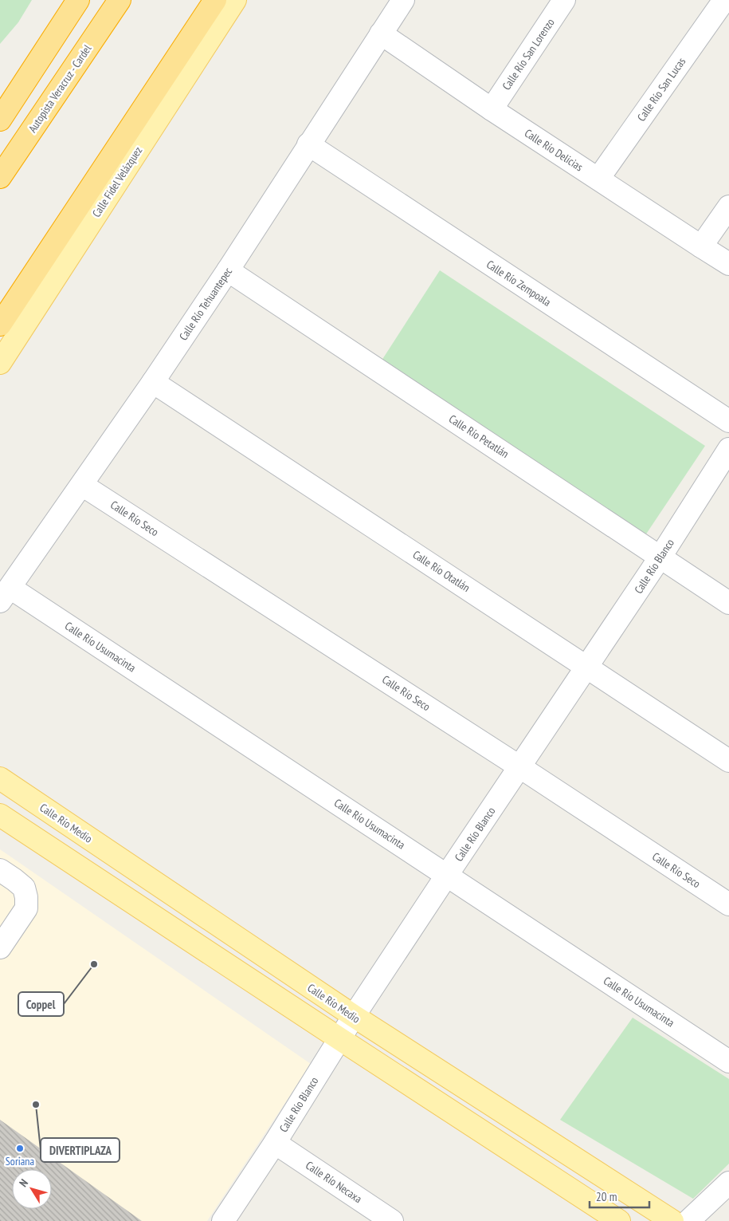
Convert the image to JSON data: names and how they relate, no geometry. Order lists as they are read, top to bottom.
{
  "streets": {
    "highway": ["Autopista Veracruz - Cardel"],
    "main road": ["Calle Fidel Velázquez", "Calle Río Medio"],
    "street": [
      "Calle Río San Lorenzo",
      "Calle Río San Lucas",
      "Calle Río Delicias",
      "Calle Río Zempoala",
      "Calle Río Tehuantepec",
      "Calle Río Petatlán",
      "Calle Río Seco",
      "Calle Río Blanco",
      "Calle Río Otatlán",
      "Calle Río Usumacinta",
      "Calle Río Necaxa"
    ]
  },
  "crossings": [
    ["Calle Río San Lorenzo", "Calle Río Delicias"],
    ["Calle Río San Lucas", "Calle Río Delicias"],
    ["Calle Río Delicias", "Calle Río Tehuantepec"],
    ["Calle Río Zempoala", "Calle Río Tehuantepec"],
    ["Calle Río Tehuantepec", "Calle Río Petatlán"],
    ["Calle Río Tehuantepec", "Calle Río Seco"],
    ["Calle Río Tehuantepec", "Calle Río Otatlán"],
    ["Calle Río Tehuantepec", "Calle Río Usumacinta"],
    ["Calle Río Petatlán", "Calle Río Blanco"],
    ["Calle Río Seco", "Calle Río Blanco"],
    ["Calle Río Blanco", "Calle Río Otatlán"],
    ["Calle Río Blanco", "Calle Río Usumacinta"],
    ["Calle Río Blanco", "Calle Río Medio"],
    ["Calle Río Blanco", "Calle Río Necaxa"]
  ],
  "places": ["Coppel", "DIVERTIPLAZA", "Soriana"],
  "scale_bar": "20 m",
  "north": "top left"
}
